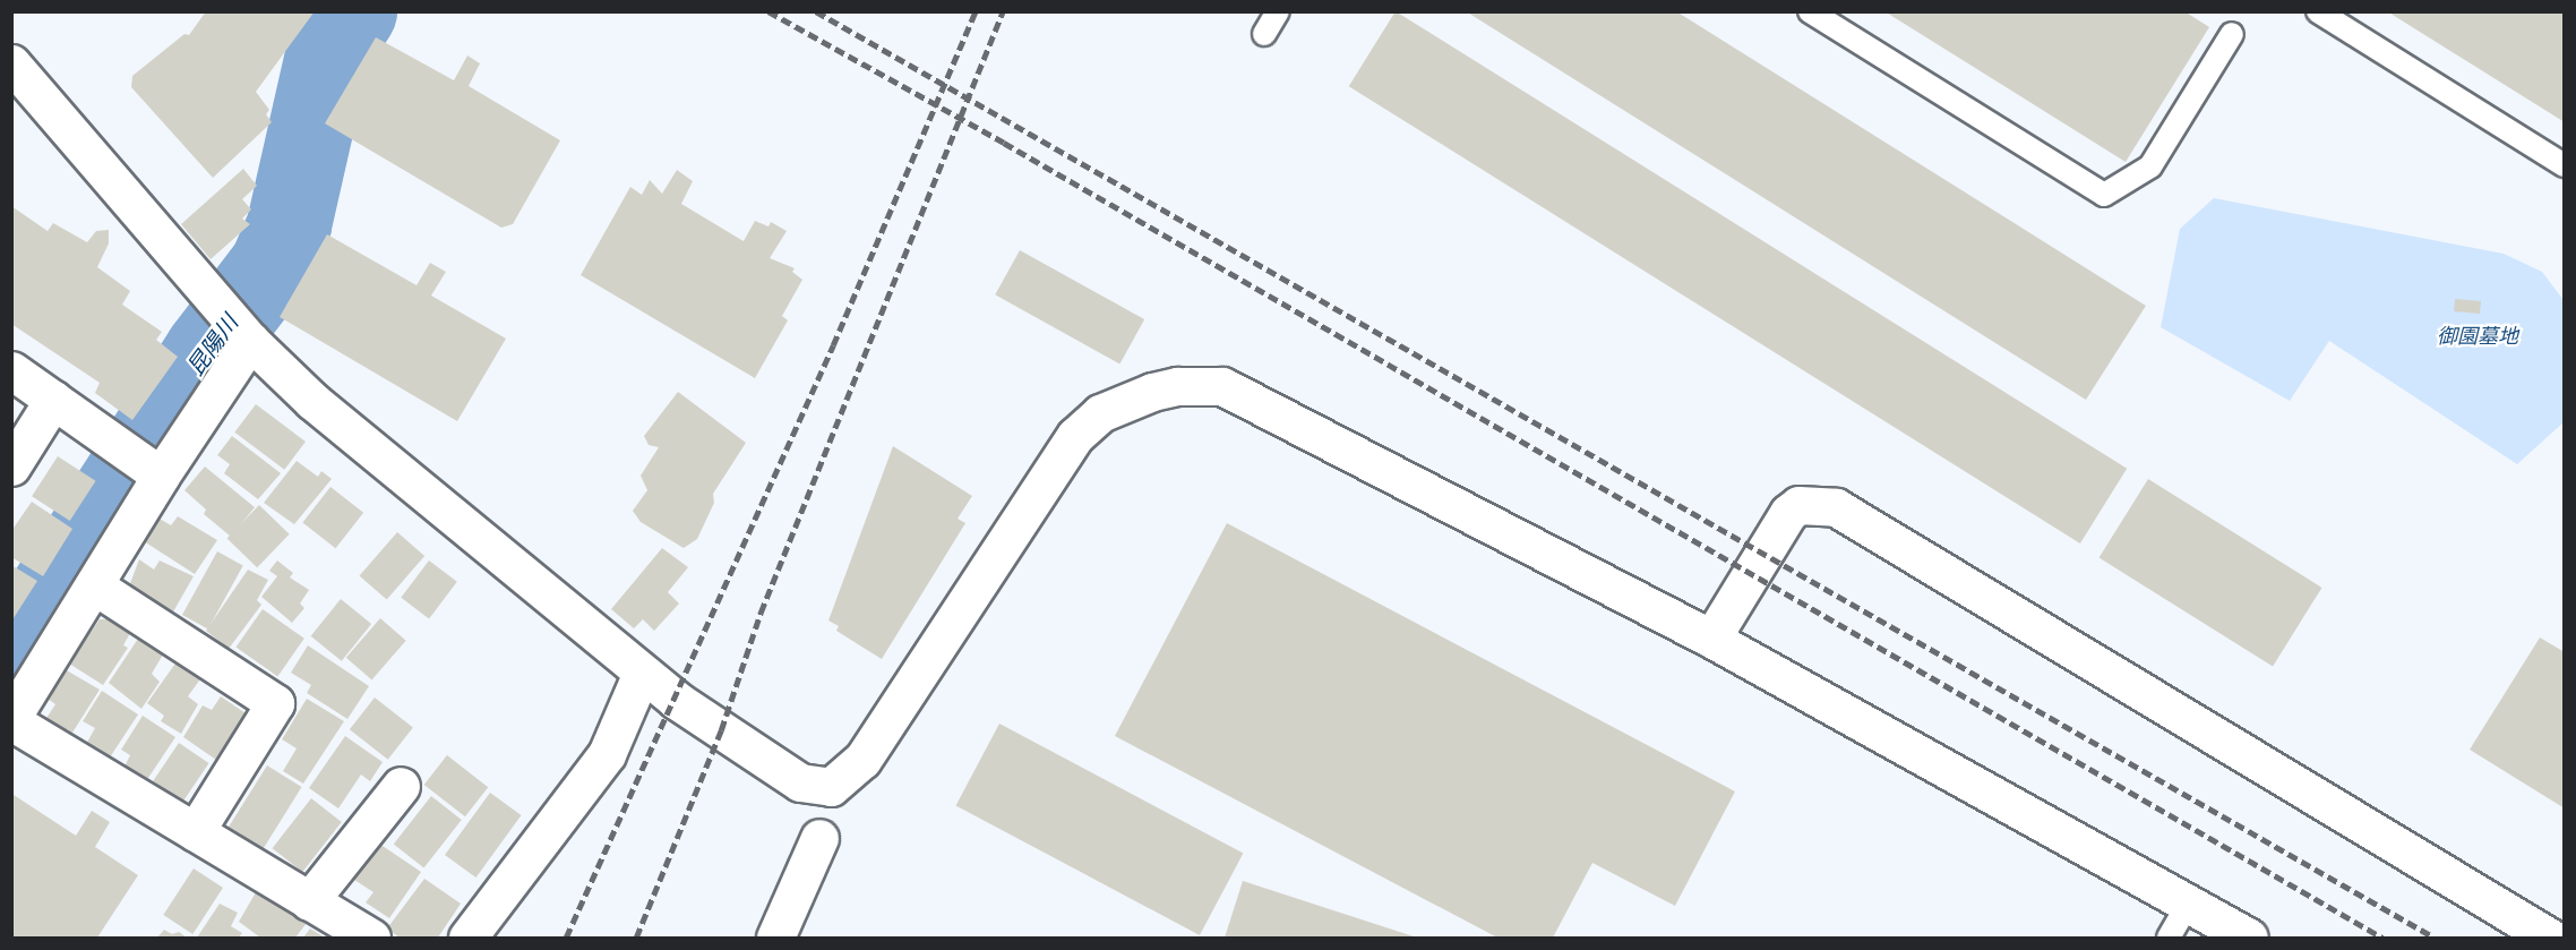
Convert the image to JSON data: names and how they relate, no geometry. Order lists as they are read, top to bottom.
{
  "water": ["昆陽川"],
  "parks": ["御園墓地"]
}
